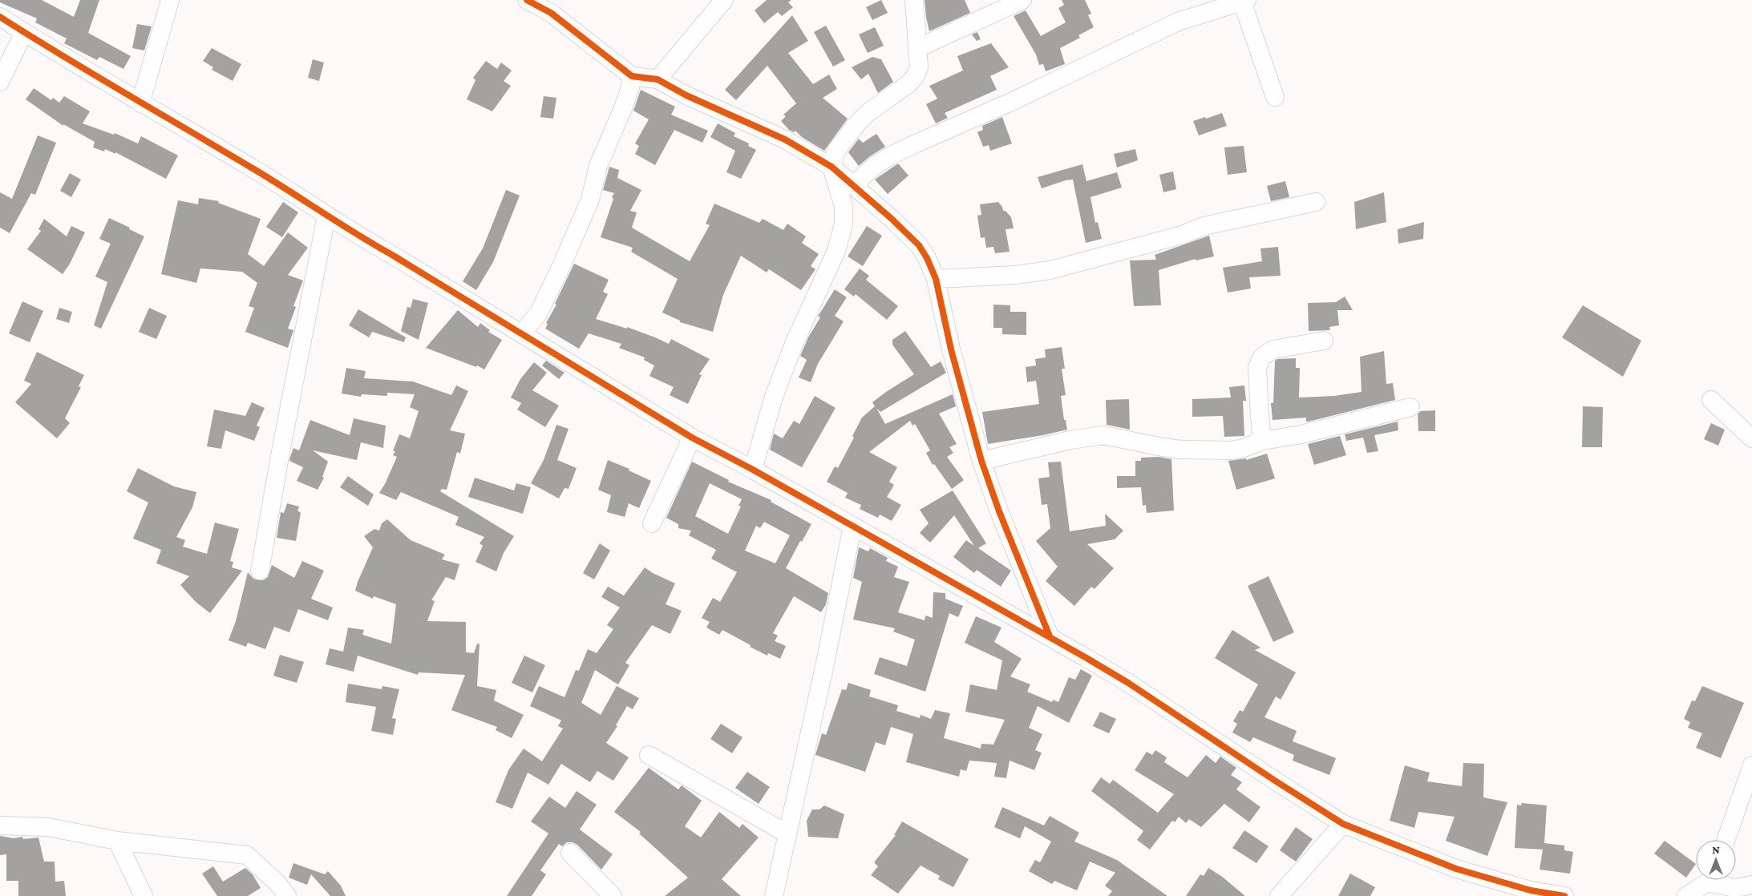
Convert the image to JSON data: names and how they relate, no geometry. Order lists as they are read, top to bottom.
{
  "north": "top"
}
